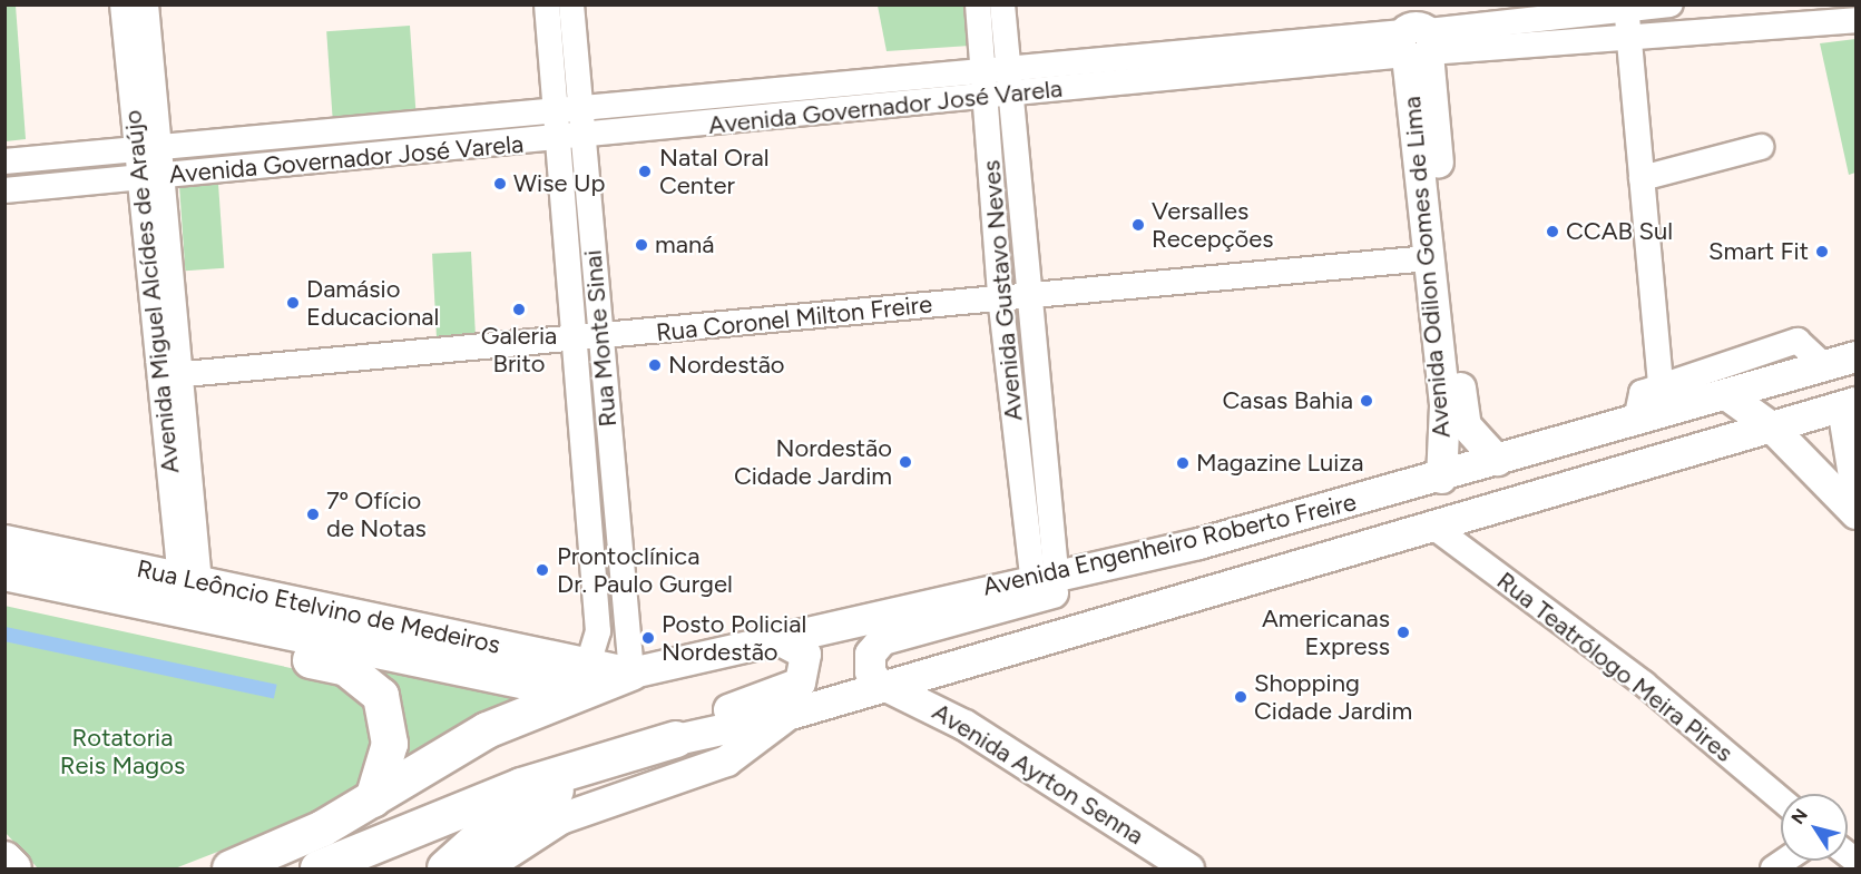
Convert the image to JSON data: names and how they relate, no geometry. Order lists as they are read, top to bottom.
{
  "streets": {
    "main road": [
      "Avenida Odilon Gomes de Lima",
      "Avenida Engenheiro Roberto Freire",
      "Rua Leôncio Etelvino de Medeiros",
      "Avenida Ayrton Senna"
    ],
    "street": [
      "Avenida Governador José Varela",
      "Avenida Gustavo Neves",
      "Avenida Miguel Alcídes de Araújo",
      "Rua Coronel Milton Freire",
      "Rua Monte Sinai",
      "Rua Teatrólogo Meira Pires"
    ]
  },
  "crossings": [
    ["Avenida Governador José Varela", "Avenida Odilon Gomes de Lima"],
    ["Avenida Governador José Varela", "Avenida Gustavo Neves"],
    ["Avenida Governador José Varela", "Avenida Miguel Alcídes de Araújo"],
    ["Avenida Governador José Varela", "Rua Monte Sinai"],
    ["Avenida Odilon Gomes de Lima", "Rua Coronel Milton Freire"],
    ["Avenida Odilon Gomes de Lima", "Avenida Engenheiro Roberto Freire"],
    ["Avenida Gustavo Neves", "Rua Coronel Milton Freire"],
    ["Avenida Gustavo Neves", "Avenida Engenheiro Roberto Freire"],
    ["Avenida Miguel Alcídes de Araújo", "Rua Coronel Milton Freire"],
    ["Avenida Miguel Alcídes de Araújo", "Rua Leôncio Etelvino de Medeiros"],
    ["Rua Coronel Milton Freire", "Rua Monte Sinai"],
    ["Rua Monte Sinai", "Avenida Engenheiro Roberto Freire"],
    ["Rua Monte Sinai", "Rua Leôncio Etelvino de Medeiros"],
    ["Avenida Engenheiro Roberto Freire", "Rua Teatrólogo Meira Pires"],
    ["Avenida Engenheiro Roberto Freire", "Avenida Ayrton Senna"]
  ],
  "parks": ["Rotatoria Reis Magos"],
  "places": [
    "Natal Oral Center",
    "Wise Up",
    "Versalles Recepções",
    "CCAB Sul",
    "maná",
    "Smart Fit",
    "Damásio Educacional",
    "Galeria Brito",
    "Nordestão",
    "Casas Bahia",
    "Nordestão Cidade Jardim",
    "Magazine Luiza",
    "7º Ofício de Notas",
    "Prontoclínica Dr. Paulo Gurgel",
    "Americanas Express",
    "Posto Policial Nordestão",
    "Shopping Cidade Jardim"
  ],
  "north": "top left"
}
